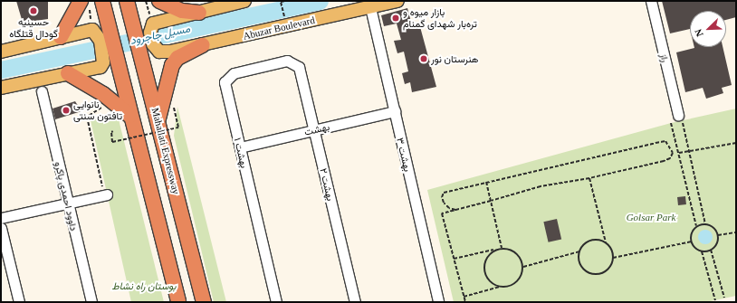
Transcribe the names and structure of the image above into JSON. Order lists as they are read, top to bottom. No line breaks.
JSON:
{"streets":{"highway":["Mahallati Expressway"],"main road":["Abuzar Boulevard"],"street":["راز","بهشت","بهشت ۱","بهشت ۳","بهشت ۲","داوود احمدی پاکرو"]},"crossings":[["Abuzar Boulevard","بهشت ۳"],["بهشت","بهشت ۱"],["بهشت","بهشت ۳"],["بهشت","بهشت ۲"],["بهشت ۱","بهشت ۲"]],"water":["مسیل جاجرود"],"parks":["Golsar Park","بوستان راه نشاط"],"places":["حسینیه گودال قتلگاه","بازار میوه و تره‌بار شهدای گمنام","هنرستان نور","نانوایی تافتون سنتی"],"north":"bottom left"}
